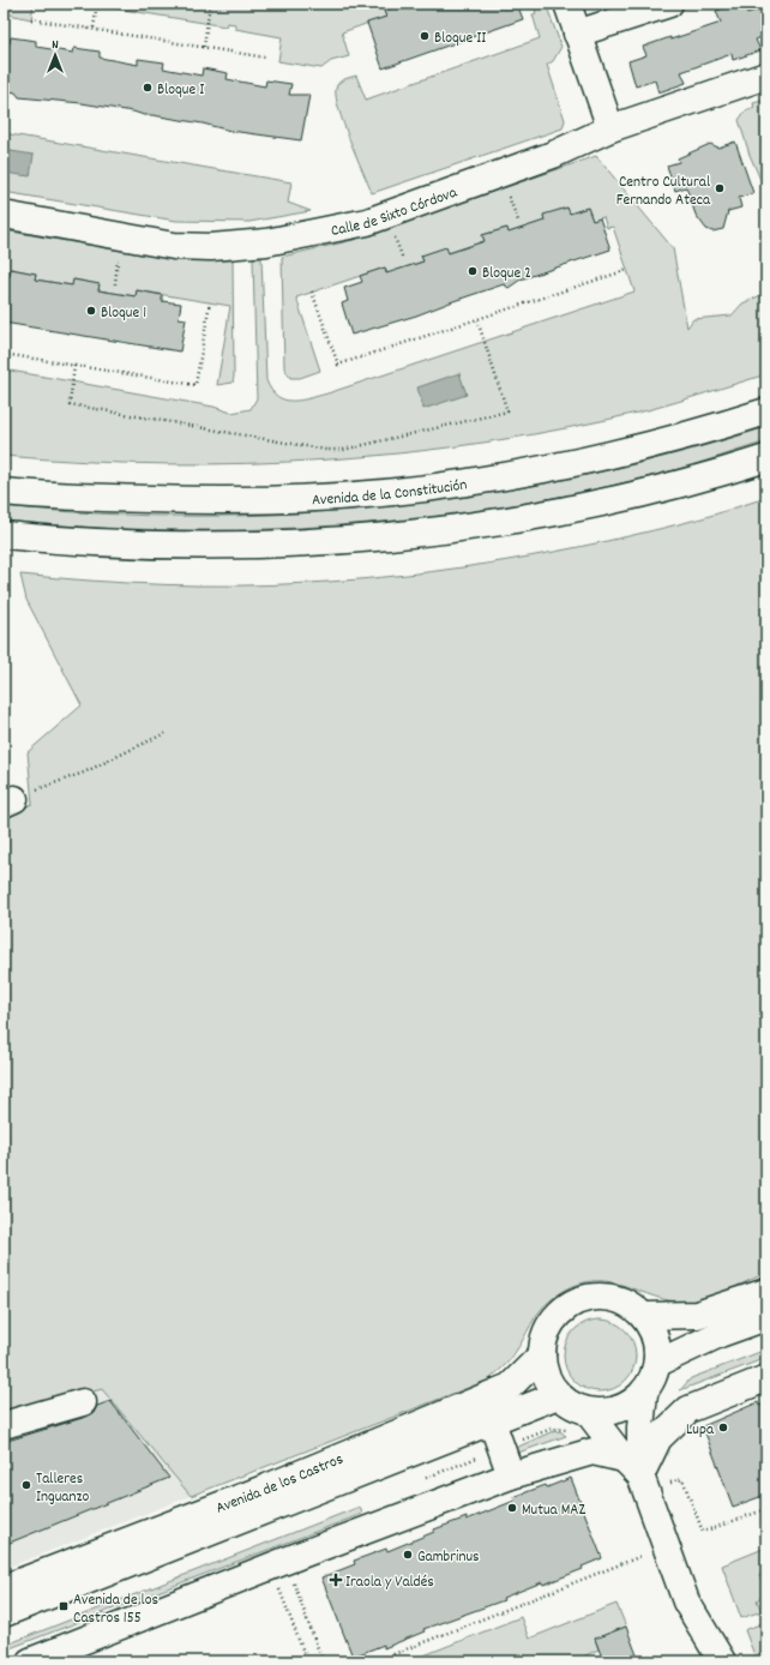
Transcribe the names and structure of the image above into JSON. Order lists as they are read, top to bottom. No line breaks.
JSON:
{"streets":{"main road":["Calle de Sixto Córdova","Avenida de la Constitución","Avenida de los Castros"]},"places":{"other":["Bloque II","Bloque I","Centro Cultural Fernando Ateca","Bloque 2","Bloque 1","Lupa","Talleres Inguanzo","Mutua MAZ","Gambrinus"],"health":["Iraola y Valdés"],"transit":["Avenida de los Castros 155"]},"north":"top"}
